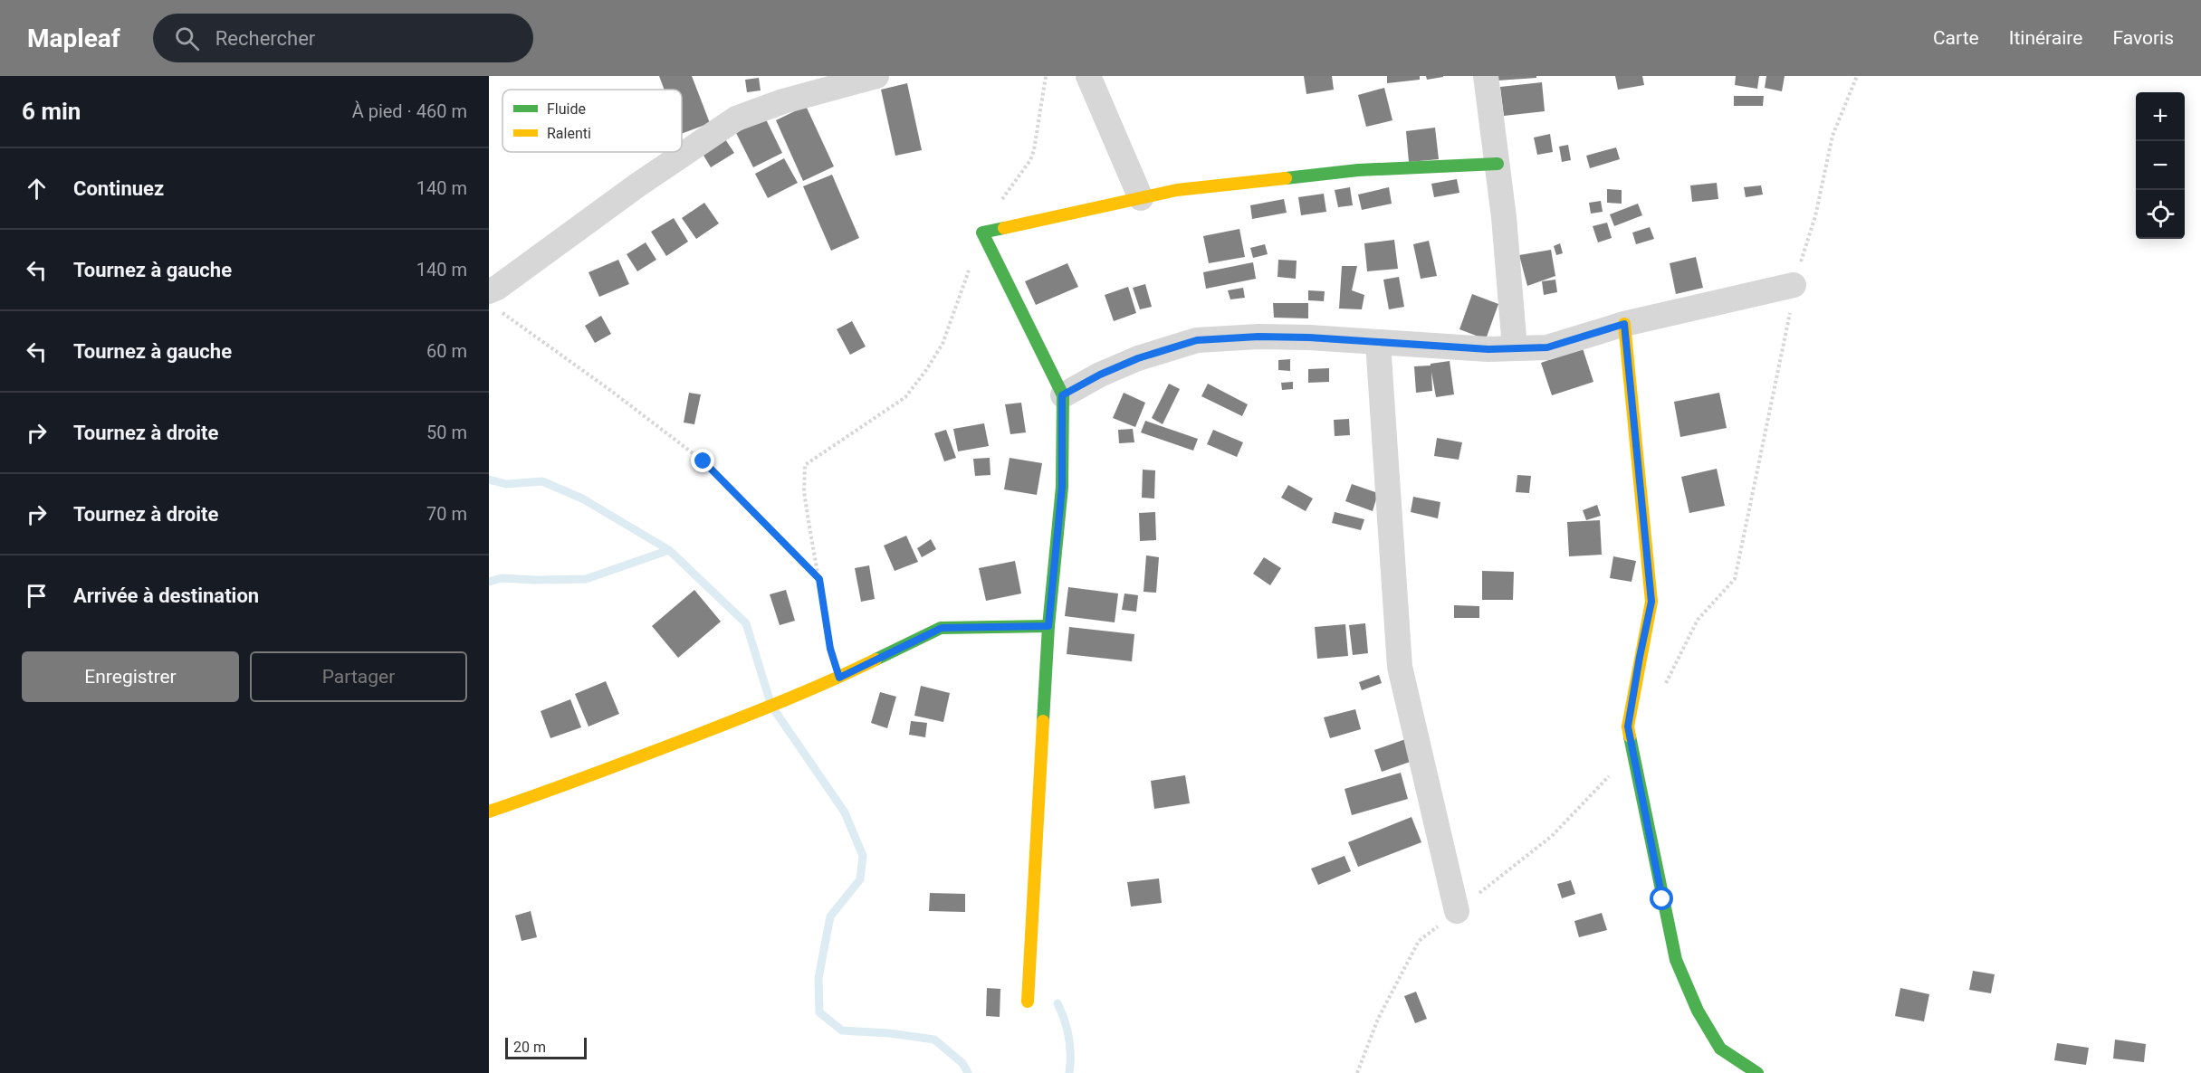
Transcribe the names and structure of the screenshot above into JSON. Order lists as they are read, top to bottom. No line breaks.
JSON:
{"legend":["Fluide","Ralenti"],"scale_bar":"20 m","page":{"header":"Mapleaf","search":"Rechercher","nav":["Carte","Itinéraire","Favoris"],"heading":["6 min","À pied · 460 m"],"map_buttons":["+","−"],"list":[["Continuez","140 m"],["Tournez à gauche","140 m"],["Tournez à gauche","60 m"],["Tournez à droite","50 m"],["Tournez à droite","70 m"],"Arrivée à destination"],"buttons":["Enregistrer","Partager"],"scale":"20 m"}}
